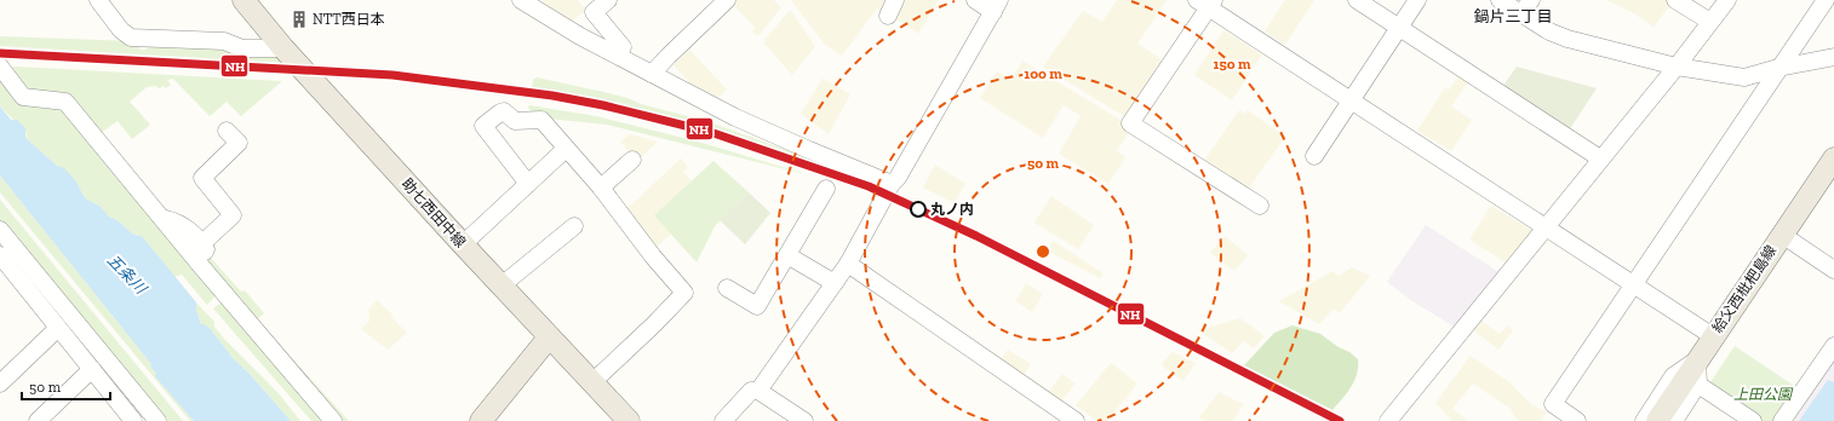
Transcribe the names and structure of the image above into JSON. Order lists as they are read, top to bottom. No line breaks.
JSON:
{"streets":{"main road":["助七西田中線","給父西枇杷島線"]},"districts":["鍋片三丁目"],"water":["五条川"],"parks":["上田公園"],"places":{"building":["NTT西日本"],"other":["丸ノ内"]},"lines":["transit line NH"],"scale_bar":"50 m","rings":["150 m","100 m","50 m"]}
